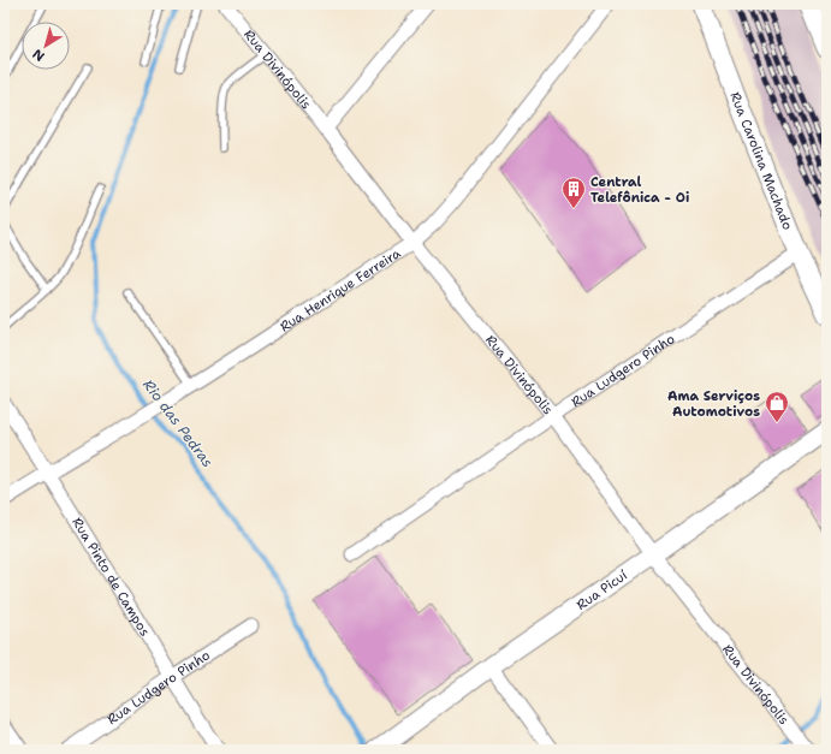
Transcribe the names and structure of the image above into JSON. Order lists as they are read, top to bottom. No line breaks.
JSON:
{"streets":{"street":["Rua Divinópolis","Rua Carolina Machado","Rua Henrique Ferreira","Rua Ludgero Pinho","Rua Pinto de Campos","Rua Picuí"]},"crossings":[["Rua Divinópolis","Rua Henrique Ferreira"],["Rua Divinópolis","Rua Ludgero Pinho"],["Rua Divinópolis","Rua Picuí"],["Rua Carolina Machado","Rua Ludgero Pinho"],["Rua Henrique Ferreira","Rua Pinto de Campos"],["Rua Ludgero Pinho","Rua Pinto de Campos"]],"water":["Rio das Pedras"],"places":{"building":["Central Telefônica - Oi"],"shop":["Ama Serviços Automotivos"]},"north":"bottom left"}
